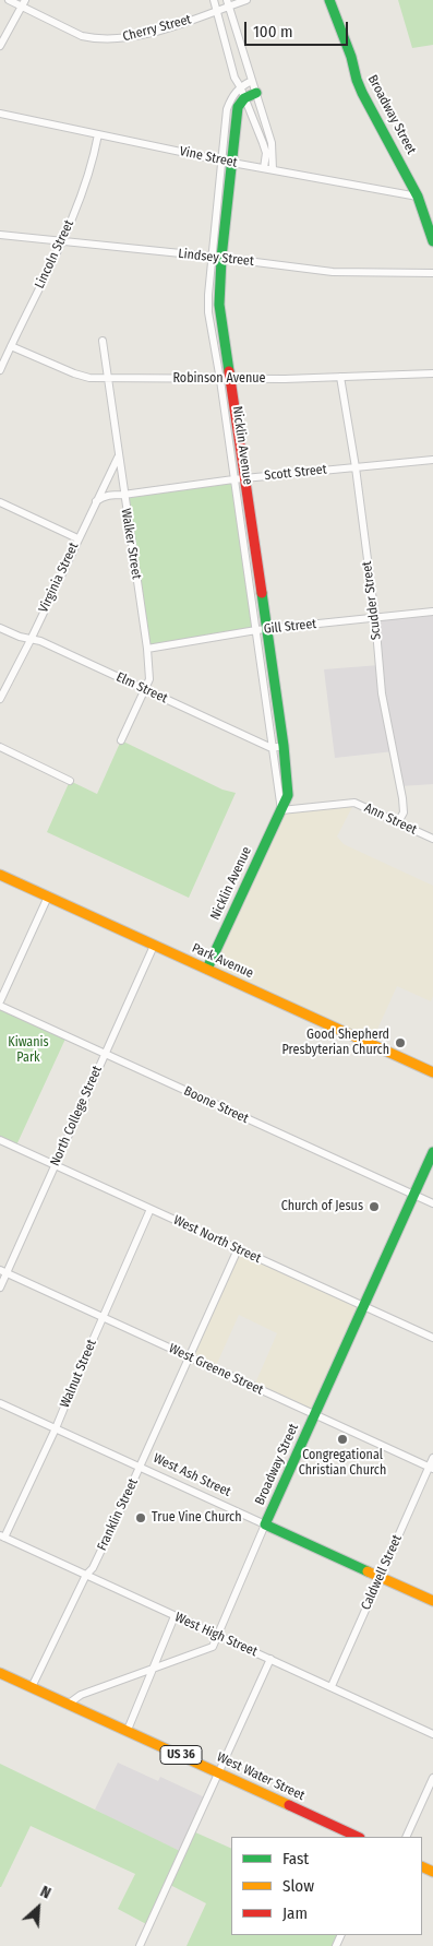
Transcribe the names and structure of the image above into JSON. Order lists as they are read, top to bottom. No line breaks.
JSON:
{"streets":{"street":["Cherry Street","Broadway Street","Vine Street","Lincoln Street","Lindsey Street","Robinson Avenue","Nicklin Avenue","Scott Street","Walker Street","Virginia Street","Scudder Street","Gill Street","Elm Street","Ann Street","Park Avenue","Boone Street","North College Street","West North Street","West Greene Street","Walnut Street","West Ash Street","Franklin Street","Caldwell Street","West High Street","US 36","West Water Street"]},"crossings":[["Broadway Street","Vine Street"],["Broadway Street","Boone Street"],["Broadway Street","West North Street"],["Broadway Street","West Greene Street"],["Broadway Street","West Ash Street"],["Broadway Street","West High Street"],["Broadway Street","West Water Street"],["Vine Street","Lincoln Street"],["Vine Street","Nicklin Avenue"],["Lincoln Street","Lindsey Street"],["Lincoln Street","Robinson Avenue"],["Lindsey Street","Nicklin Avenue"],["Robinson Avenue","Nicklin Avenue"],["Robinson Avenue","Walker Street"],["Robinson Avenue","Scudder Street"],["Nicklin Avenue","Scott Street"],["Nicklin Avenue","Gill Street"],["Nicklin Avenue","Elm Street"],["Nicklin Avenue","Ann Street"],["Nicklin Avenue","Park Avenue"],["Scott Street","Walker Street"],["Scott Street","Virginia Street"],["Scott Street","Scudder Street"],["Walker Street","Virginia Street"],["Walker Street","Gill Street"],["Walker Street","Elm Street"],["Virginia Street","Elm Street"],["Scudder Street","Gill Street"],["Scudder Street","Ann Street"],["Park Avenue","North College Street"],["Boone Street","North College Street"],["North College Street","West North Street"],["North College Street","West Greene Street"],["West North Street","Walnut Street"],["West North Street","Franklin Street"],["West Greene Street","Walnut Street"],["West Greene Street","Franklin Street"],["West Greene Street","Caldwell Street"],["Walnut Street","West Ash Street"],["Walnut Street","West High Street"],["West Ash Street","Franklin Street"],["West Ash Street","Caldwell Street"],["Franklin Street","West High Street"],["Franklin Street","West Water Street"],["Caldwell Street","West High Street"]],"parks":["Kiwanis Park"],"places":["Good Shepherd Presbyterian Church","Church of Jesus","Congregational Christian Church","True Vine Church"],"legend":["Fast","Slow","Jam"],"scale_bar":"100 m","north":"top right"}
